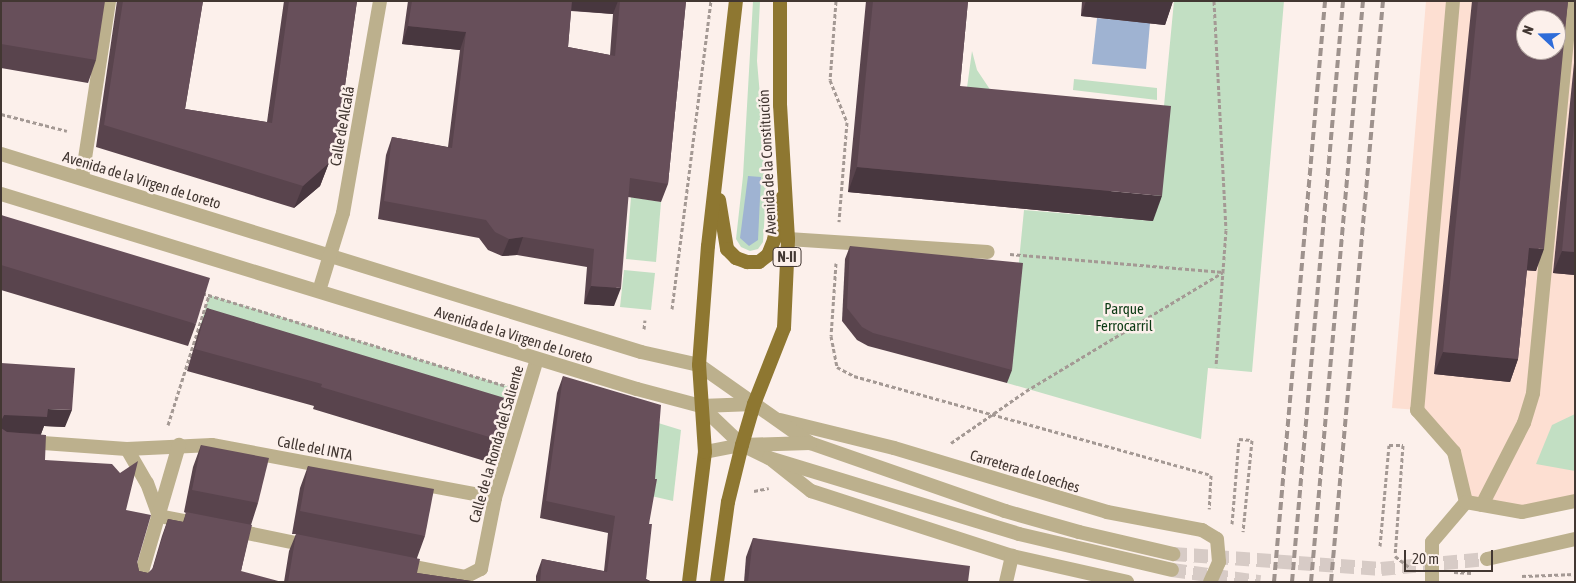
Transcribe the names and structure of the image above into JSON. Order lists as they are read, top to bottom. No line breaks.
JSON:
{"streets":{"main road":["Avenida de la Constitución","N-II"],"street":["Calle de Alcalá","Avenida de la Virgen de Loreto","Calle de la Ronda del Saliente","Calle del INTA","Carretera de Loeches"]},"crossings":[["Calle de Alcalá","Avenida de la Virgen de Loreto"],["Avenida de la Constitución","N-II"],["Avenida de la Constitución","Carretera de Loeches"],["Avenida de la Virgen de Loreto","N-II"],["Avenida de la Virgen de Loreto","Calle de la Ronda del Saliente"],["Avenida de la Virgen de Loreto","Carretera de Loeches"],["N-II","Carretera de Loeches"],["Calle de la Ronda del Saliente","Calle del INTA"]],"parks":["Parque Ferrocarril"],"scale_bar":"20 m","north":"left"}
